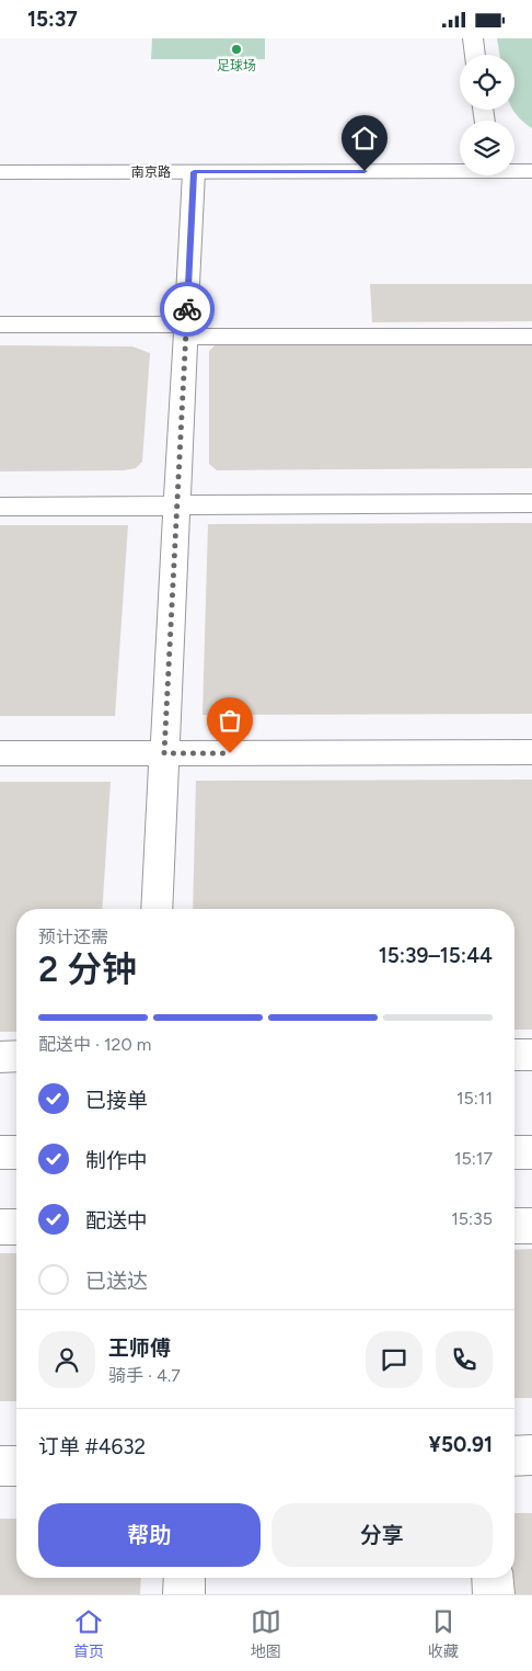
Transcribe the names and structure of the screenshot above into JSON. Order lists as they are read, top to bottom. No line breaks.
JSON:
{"streets":{"main road":["南京路"]},"places":["足球场"],"page":{"status":"15:37","heading":["2 分钟","预计还需","15:39–15:44"],"panel":["王师傅","骑手 · 4.7","订单 #4632","¥50.91"],"bar":"配送中 · 120 m","list":[["已接单","15:11"],["制作中","15:17"],["配送中","15:35"],"已送达"],"buttons":["帮助","分享"],"tabs":["首页","地图","收藏"]}}
